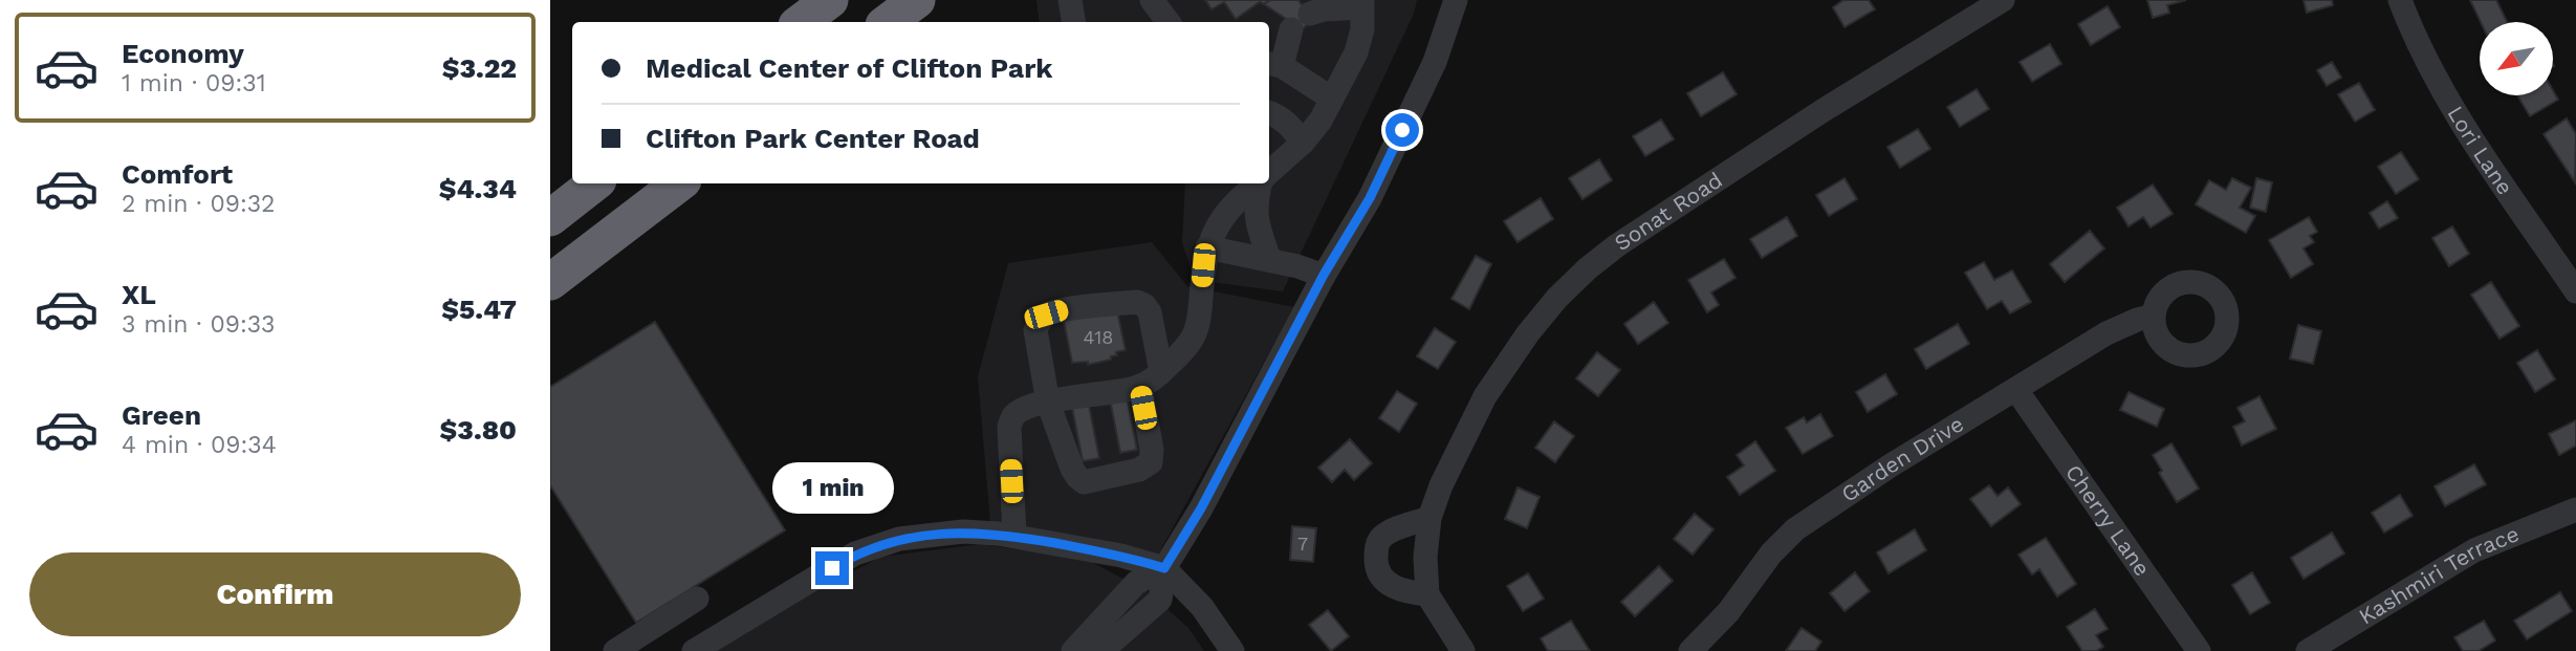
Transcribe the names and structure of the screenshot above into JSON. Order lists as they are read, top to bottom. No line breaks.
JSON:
{"streets":{"street":["Lori Lane","Sonat Road","Garden Drive","Cherry Lane","Kashmiri Terrace"]},"crossings":[["Garden Drive","Cherry Lane"]],"house_numbers":["418","7"],"north":"bottom left","page":{"list":[{"name":"Economy","note":"1 min · 09:31","value":"$3.22"},{"name":"Comfort","note":"2 min · 09:32","value":"$4.34"},{"name":"XL","note":"3 min · 09:33","value":"$5.47"},{"name":"Green","note":"4 min · 09:34","value":"$3.80"}],"banner":["Medical Center of Clifton Park","Clifton Park Center Road"],"bubble":"1 min","buttons":"Confirm"}}
